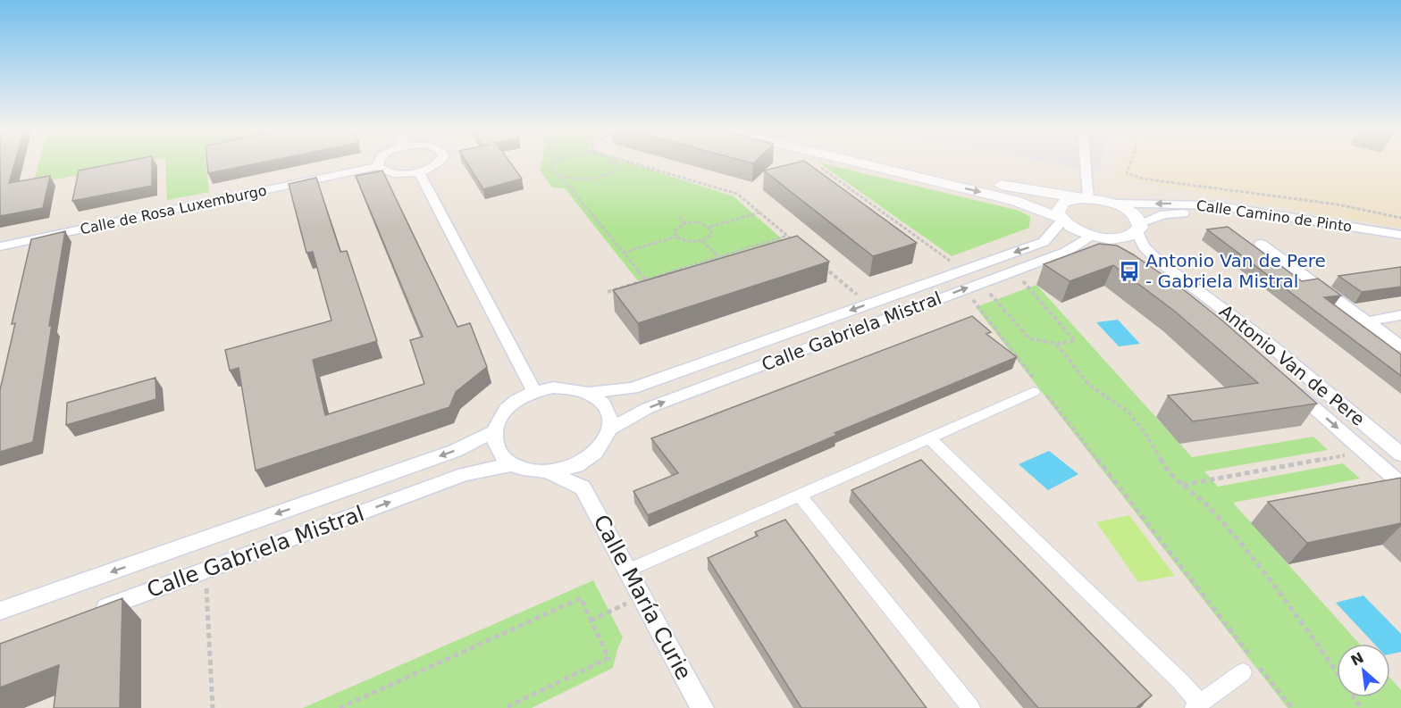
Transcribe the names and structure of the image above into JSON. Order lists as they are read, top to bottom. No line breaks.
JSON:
{"streets":{"street":["Calle de Rosa Luxemburgo","Calle Camino de Pinto","Calle Gabriela Mistral","Antonio Van de Pere","Calle María Curie"]},"crossings":[["Calle Camino de Pinto","Antonio Van de Pere"]],"places":{"bus stop":["Antonio Van de Pere - Gabriela Mistral"]},"north":"top left"}
